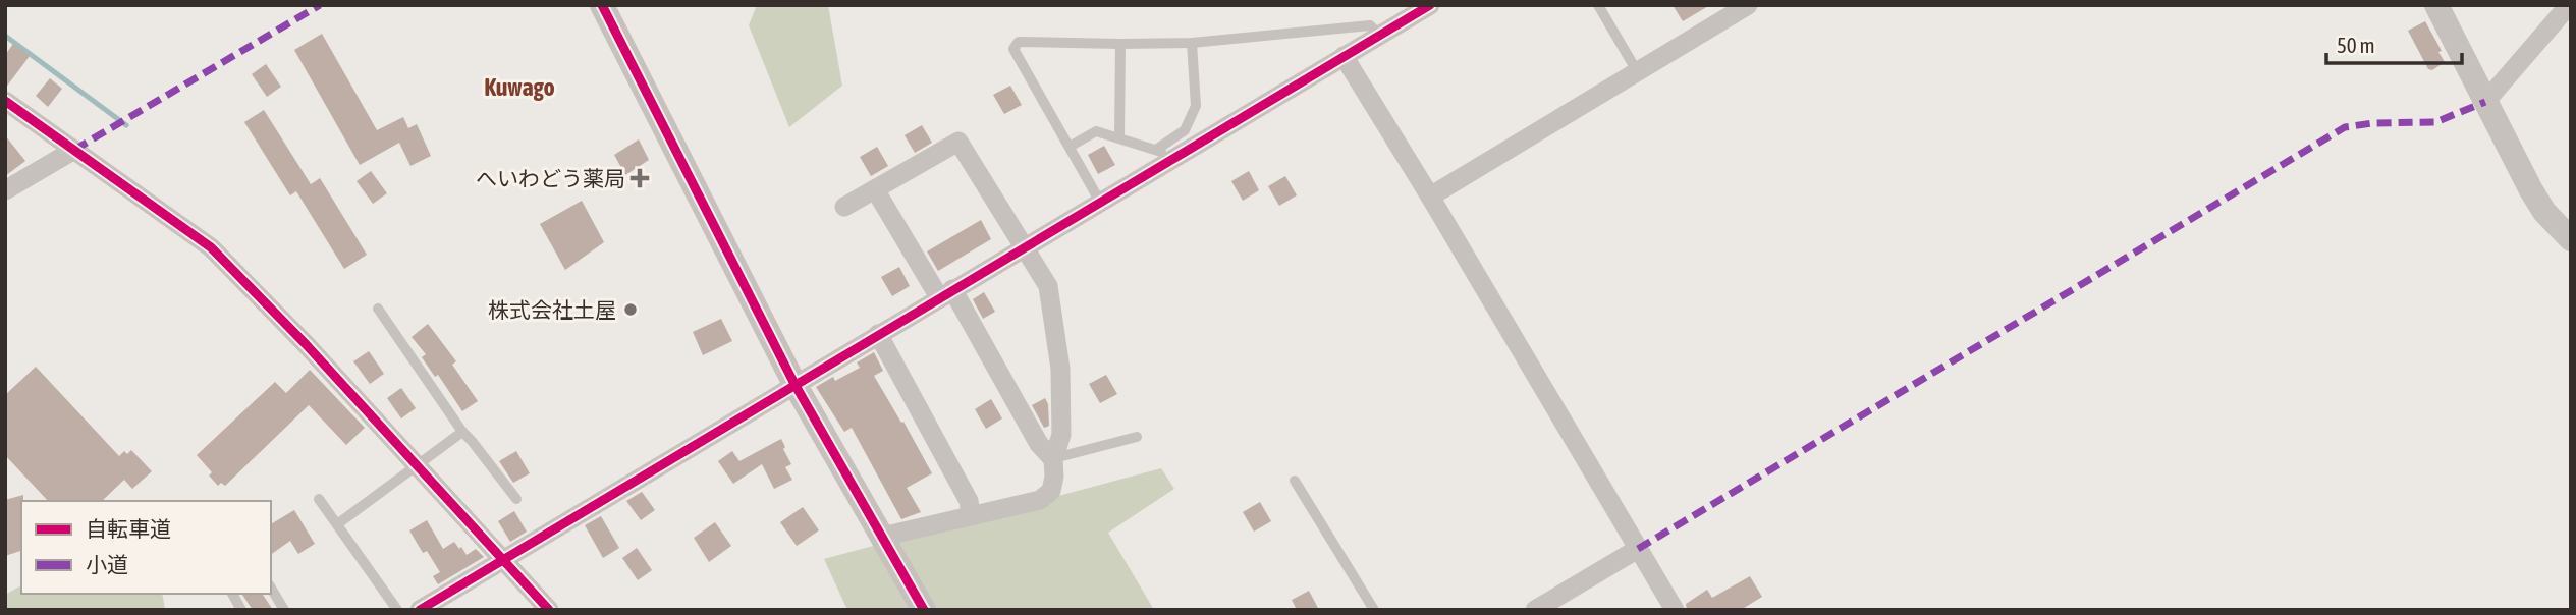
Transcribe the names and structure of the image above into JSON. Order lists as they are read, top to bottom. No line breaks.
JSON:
{"districts":["Kuwago"],"places":{"health":["へいわどう薬局"],"other":["株式会社土屋"]},"legend":["自転車道","小道"],"scale_bar":"50 m"}
